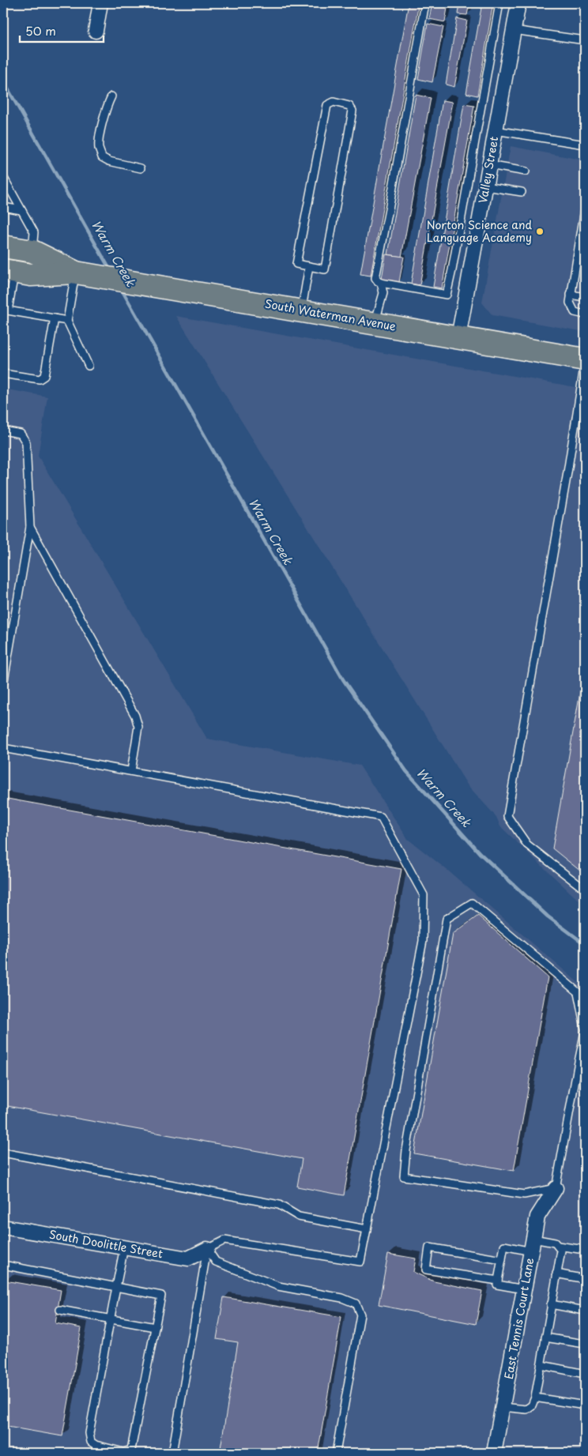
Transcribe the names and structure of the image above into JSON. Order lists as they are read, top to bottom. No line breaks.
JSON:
{"streets":{"main road":["South Waterman Avenue"],"street":["Valley Street","South Doolittle Street","East Tennis Court Lane"]},"crossings":[["Valley Street","South Waterman Avenue"]],"water":["Warm Creek"],"places":["Norton Science and Language Academy"],"scale_bar":"50 m"}
